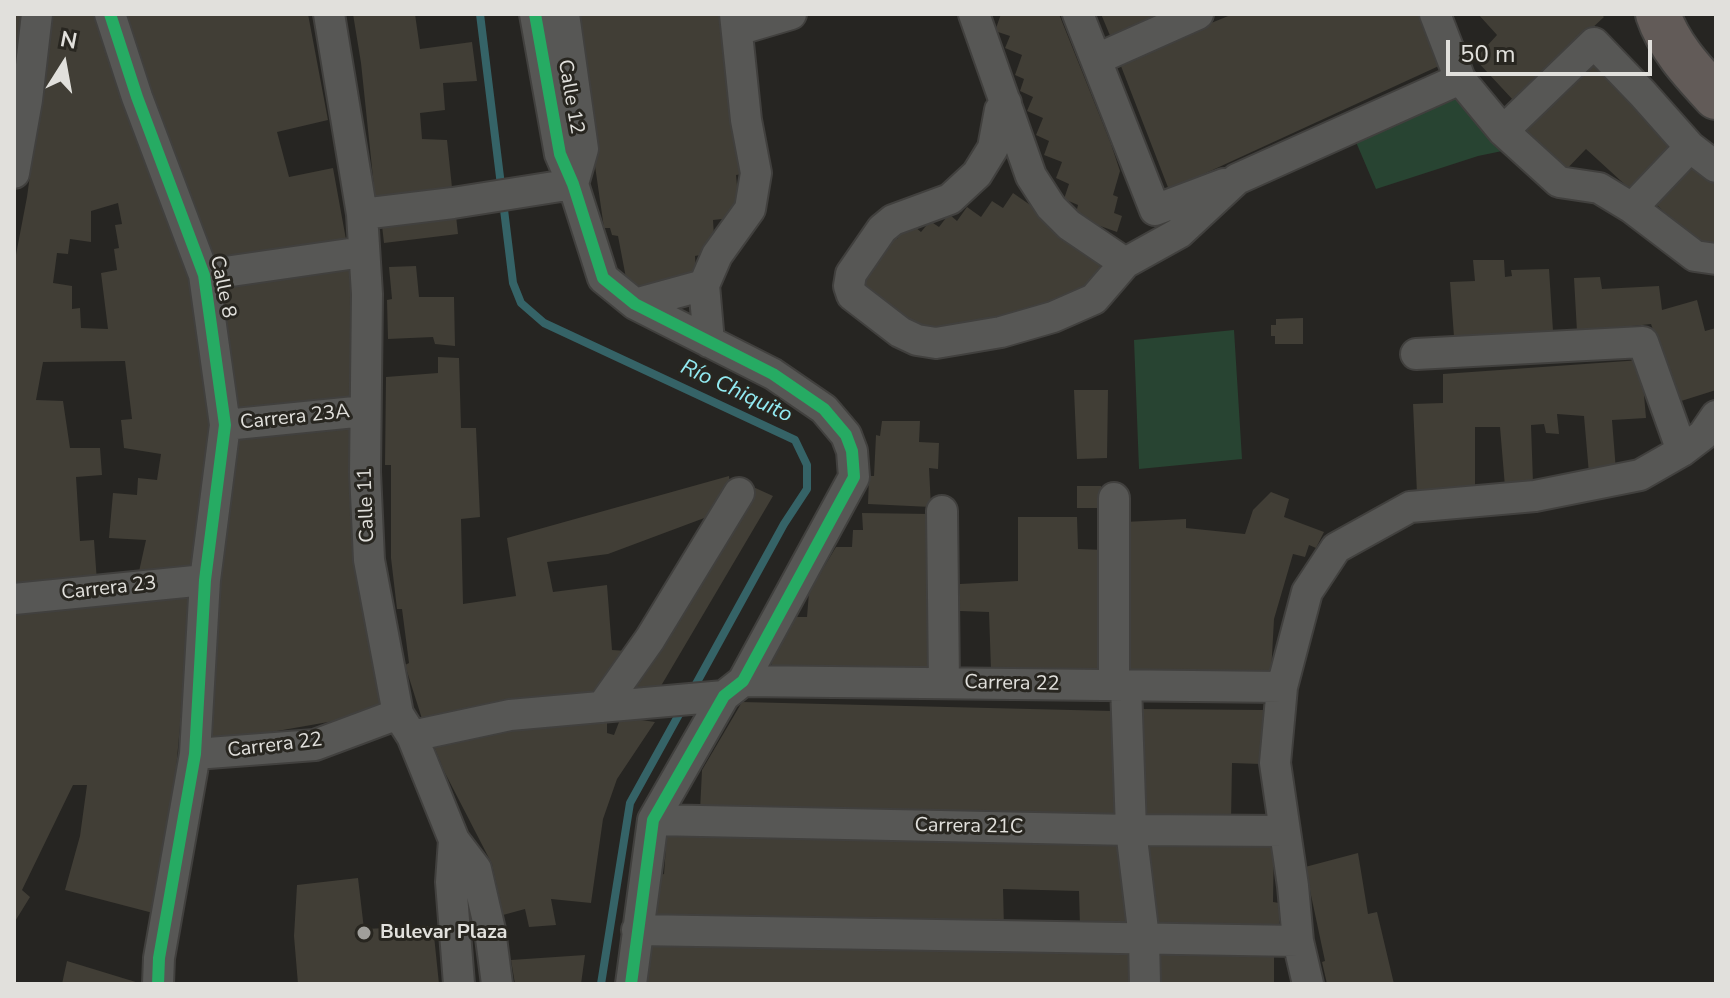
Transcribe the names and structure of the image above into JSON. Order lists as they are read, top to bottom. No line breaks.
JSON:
{"streets":{"street":["Calle 12","Calle 8","Carrera 23A","Calle 11","Carrera 23","Carrera 22","Carrera 21C"]},"crossings":[["Calle 12","Carrera 22"],["Calle 12","Carrera 21C"],["Calle 8","Carrera 23A"],["Calle 8","Carrera 23"],["Calle 8","Carrera 22"],["Carrera 23A","Calle 11"],["Calle 11","Carrera 22"]],"water":["Río Chiquito"],"places":["Bulevar Plaza"],"scale_bar":"50 m","north":"top"}
